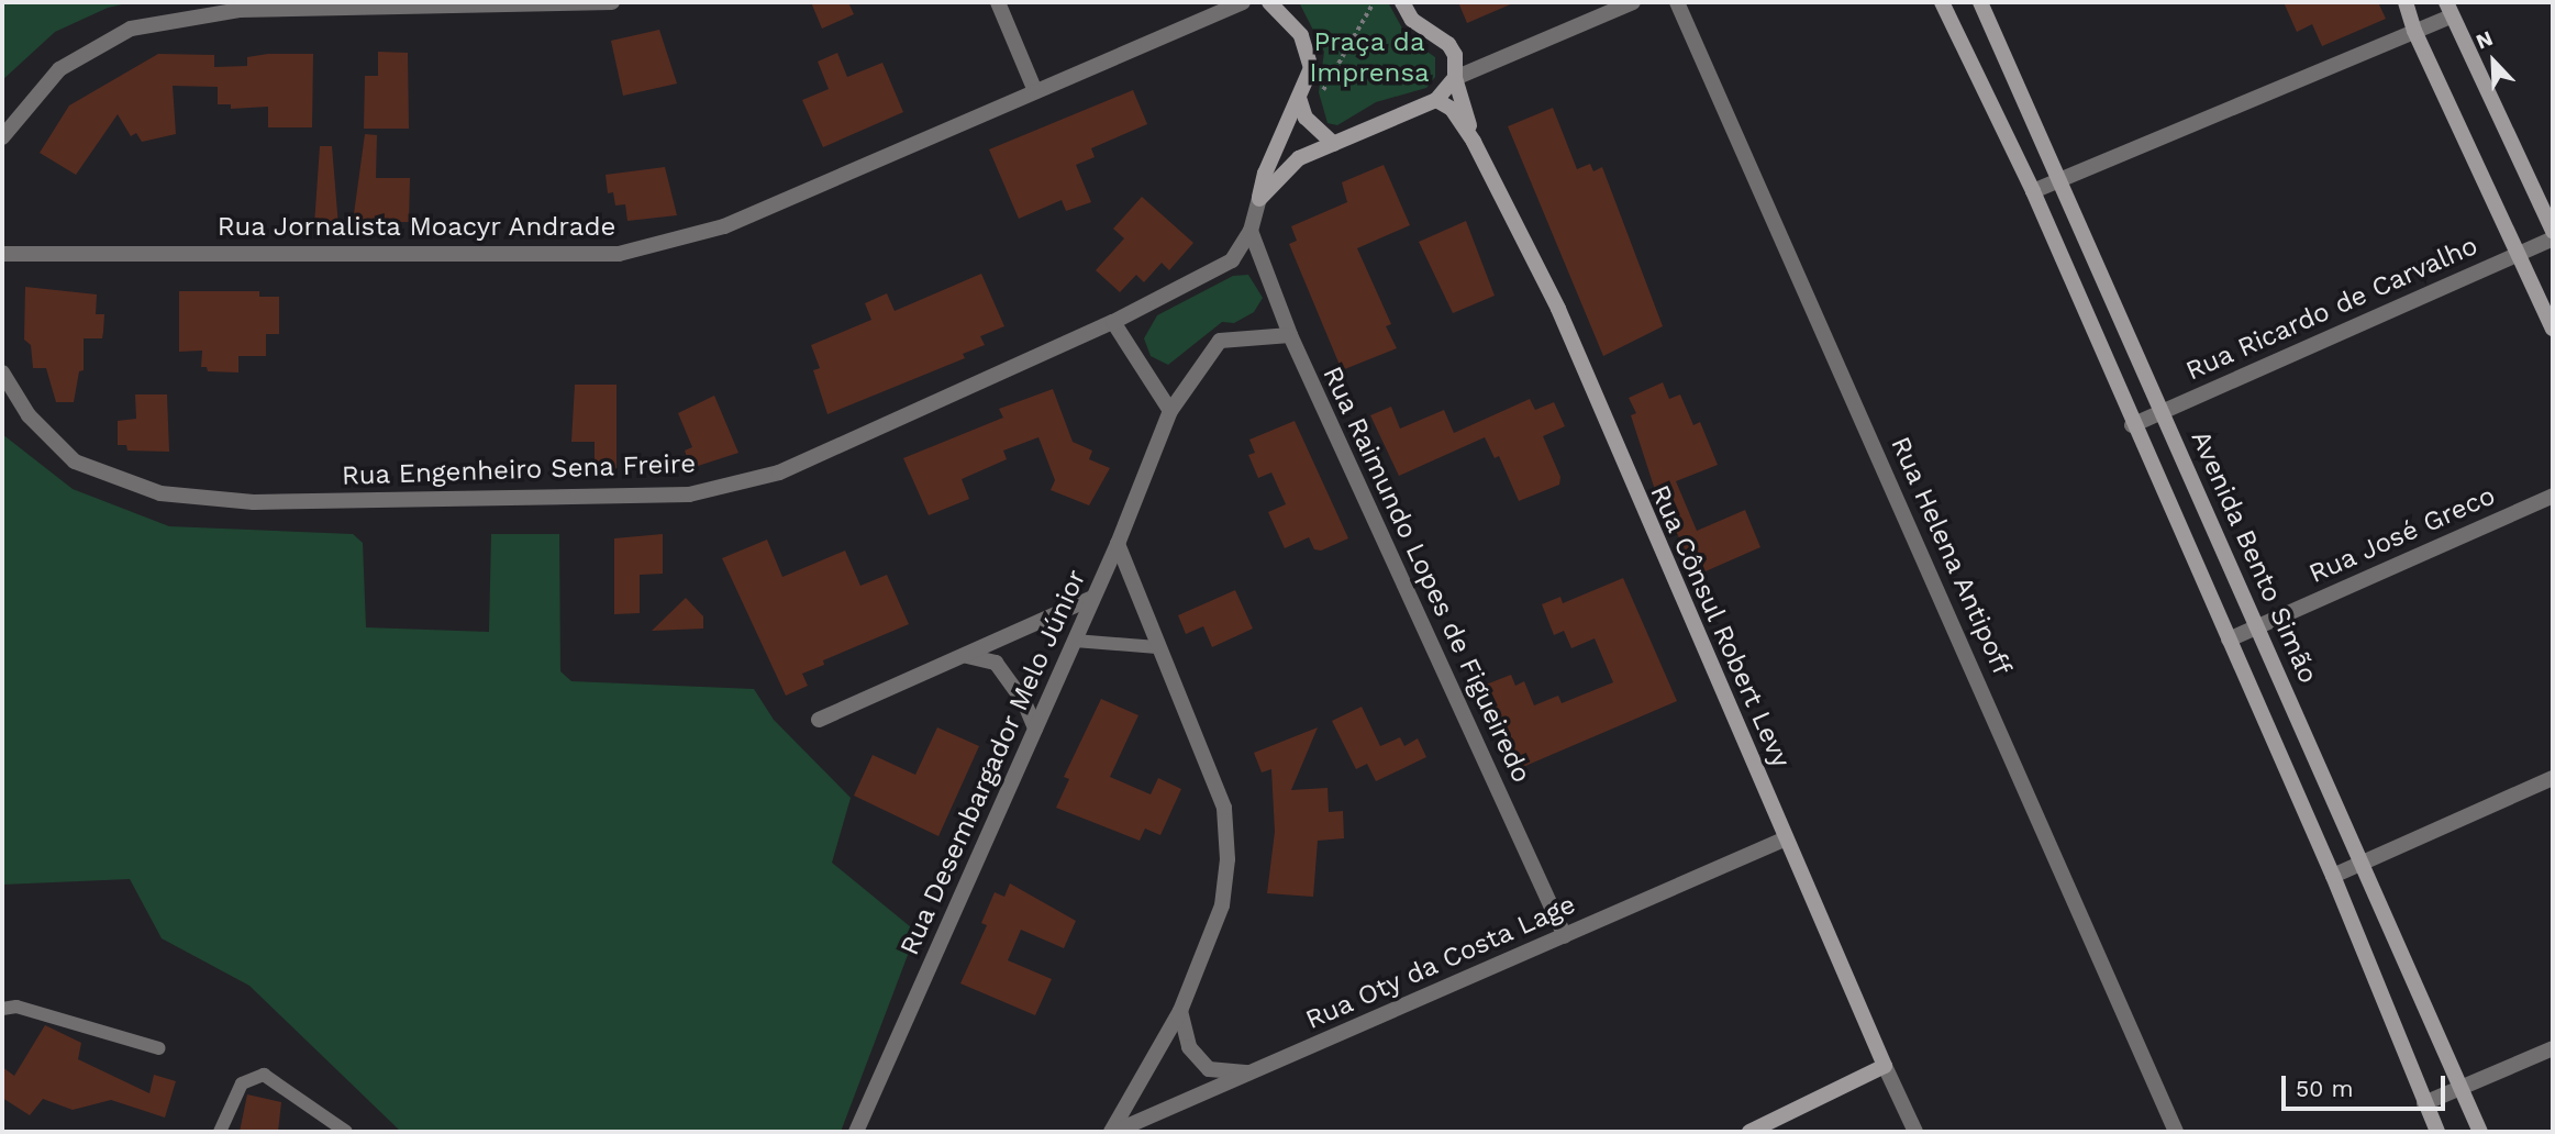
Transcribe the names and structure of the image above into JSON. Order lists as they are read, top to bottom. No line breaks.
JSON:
{"streets":{"street":["Rua Jornalista Moacyr Andrade","Rua Ricardo de Carvalho","Rua Engenheiro Sena Freire","Rua José Greco","Rua Helena Antipoff","Avenida Bento Simão","Rua Raimundo Lopes de Figueiredo","Rua Cônsul Robert Levy","Rua Desembargador Melo Júnior","Rua Oty da Costa Lage"]},"crossings":[["Rua Ricardo de Carvalho","Avenida Bento Simão"],["Rua Engenheiro Sena Freire","Rua Raimundo Lopes de Figueiredo"],["Rua José Greco","Avenida Bento Simão"],["Rua Raimundo Lopes de Figueiredo","Rua Desembargador Melo Júnior"],["Rua Raimundo Lopes de Figueiredo","Rua Oty da Costa Lage"],["Rua Cônsul Robert Levy","Rua Oty da Costa Lage"]],"parks":["Praça da Imprensa"],"scale_bar":"50 m","north":"top left"}
